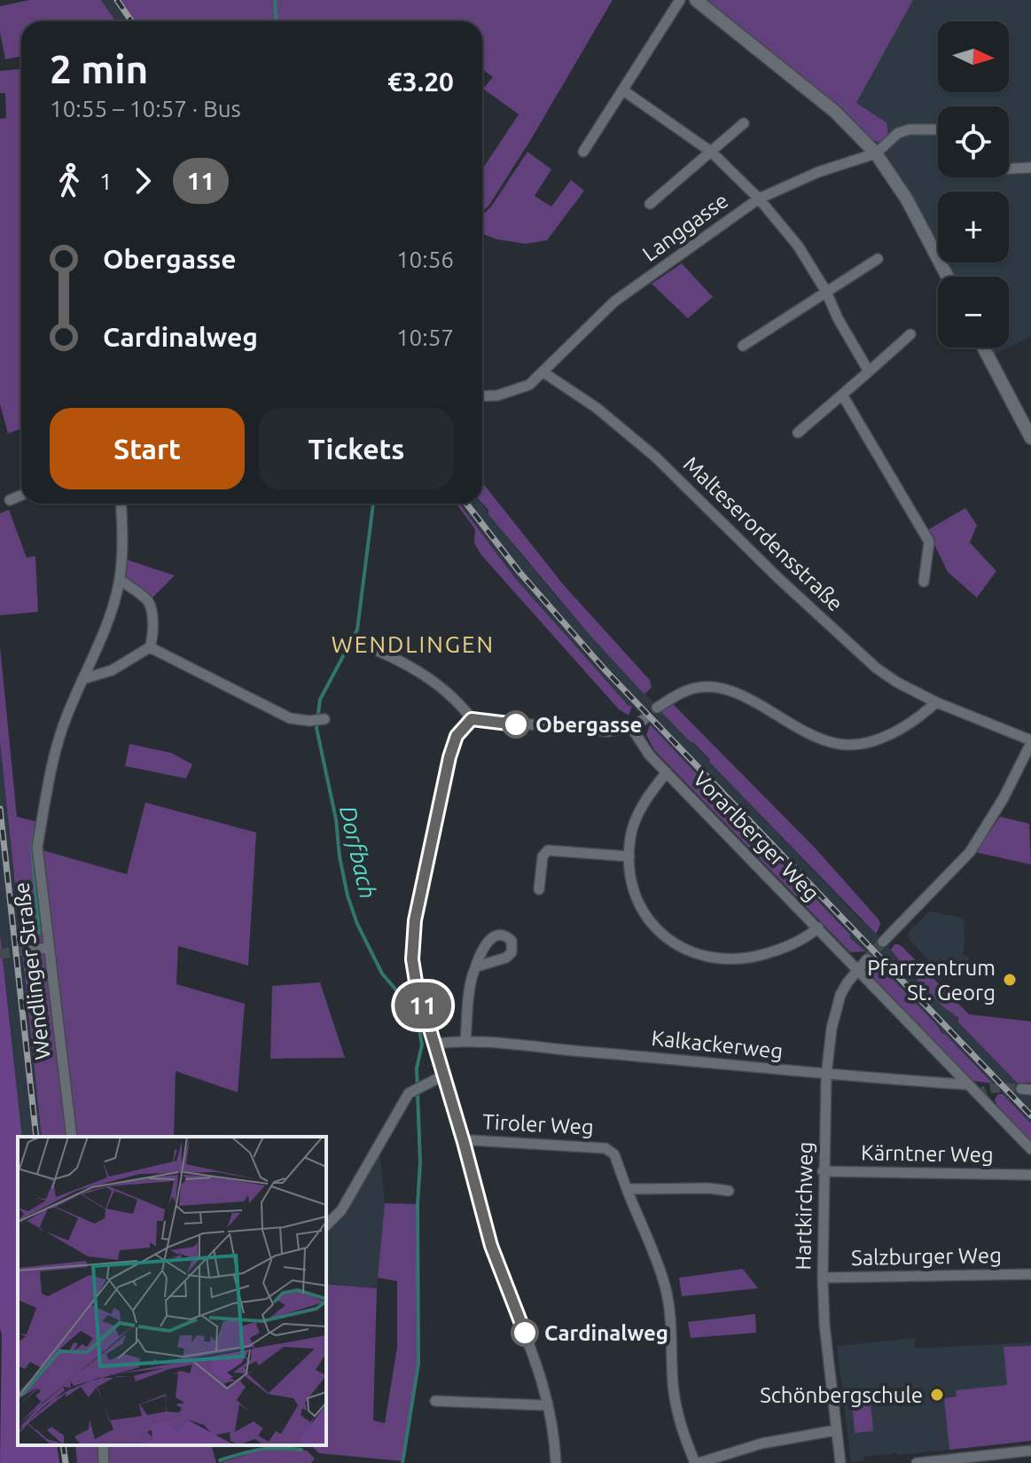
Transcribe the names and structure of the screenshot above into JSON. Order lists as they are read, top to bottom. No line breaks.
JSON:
{"streets":{"street":["Langgasse","Malteserordensstraße","Vorarlberger Weg","Wendlinger Straße","Kalkackerweg","Tiroler Weg","Kärntner Weg","Hartkirchweg","Salzburger Weg"]},"crossings":[["Langgasse","Malteserordensstraße"],["Vorarlberger Weg","Kalkackerweg"],["Vorarlberger Weg","Hartkirchweg"],["Kalkackerweg","Hartkirchweg"],["Kärntner Weg","Hartkirchweg"],["Hartkirchweg","Salzburger Weg"]],"districts":["WENDLINGEN"],"water":["Dorfbach"],"places":["Obergasse","Pfarrzentrum St. Georg","Cardinalweg","Schönbergschule"],"lines":["bus line 11"],"north":"right","page":{"on_map":"11","map_buttons":["+","−"],"heading":["2 min","10:55 – 10:57 · Bus","€3.20"],"legs":["1","11"],"list":[{"name":"Obergasse","value":"10:56"},{"name":"Cardinalweg","value":"10:57"}],"buttons":["Start","Tickets"]}}
